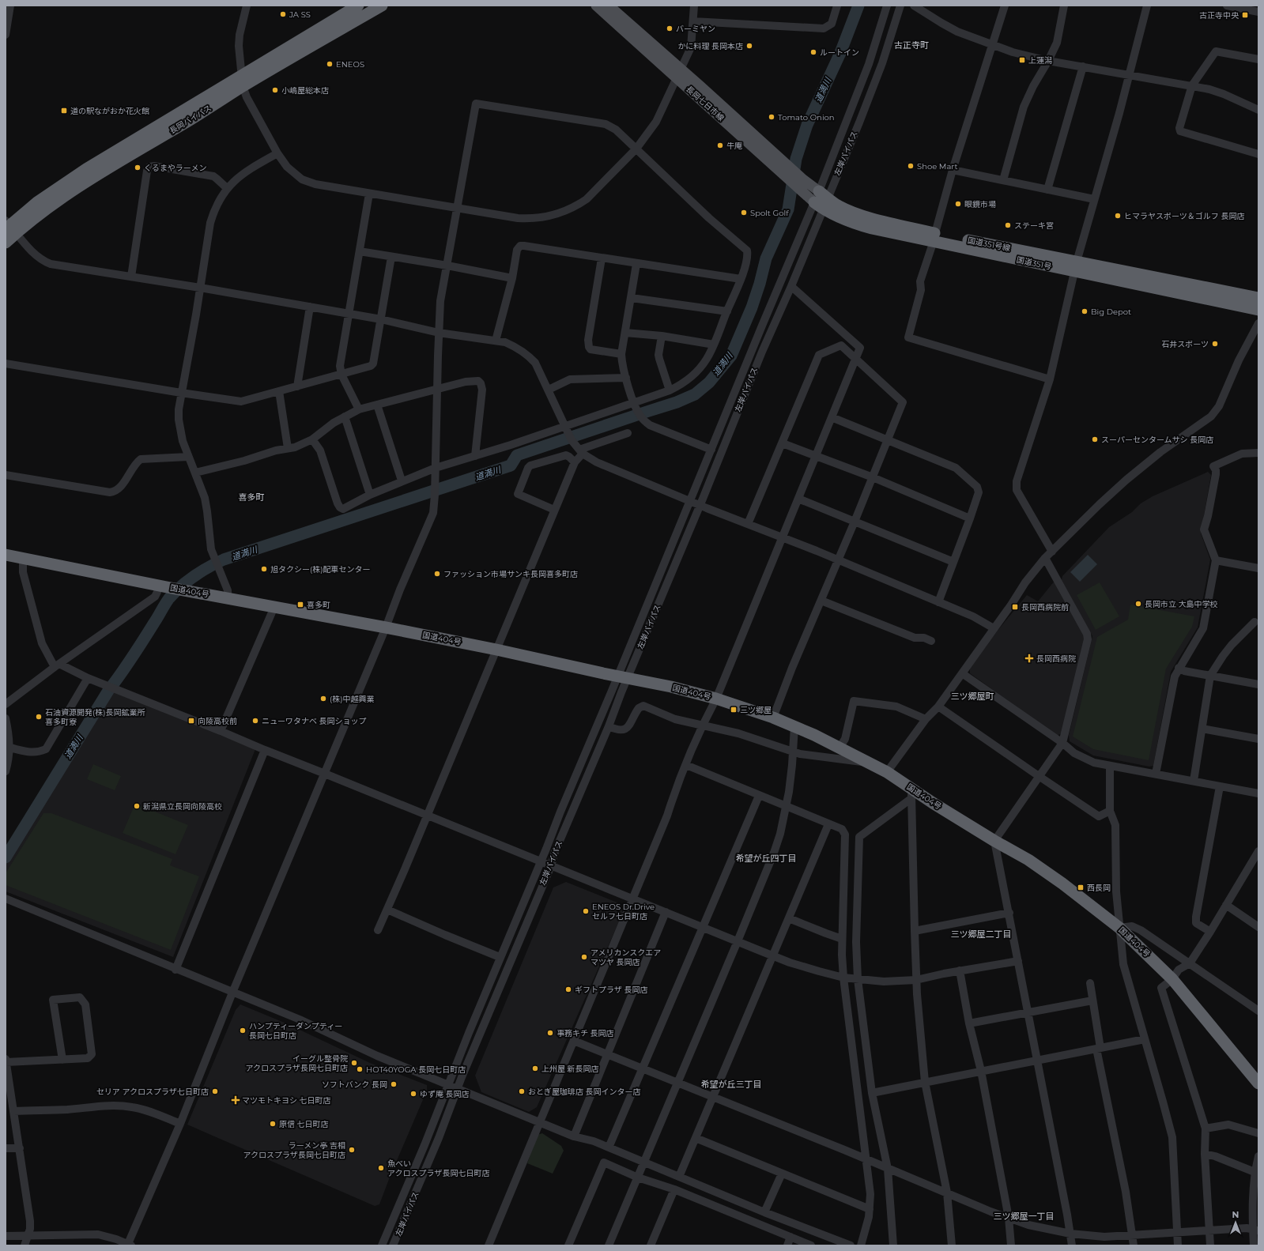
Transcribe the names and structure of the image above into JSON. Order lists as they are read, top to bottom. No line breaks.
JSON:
{"streets":{"highway":["長岡バイパス","国道351号","国道404号"],"main road":["長岡七日市線"],"street":["左岸バイパス"]},"crossings":[["長岡七日市線","左岸バイパス"],["長岡七日市線","国道351号"],["左岸バイパス","国道351号"],["左岸バイパス","国道404号"]],"districts":["古正寺町","喜多町","三ツ郷屋町","希望が丘四丁目","三ツ郷屋二丁目","希望が丘三丁目","三ツ郷屋一丁目"],"water":["道満川"],"places":{"other":["JA SS","バーミヤン","かに料理 長岡本店","ルートイン","ENEOS","小嶋屋総本店","Tomato Onion","牛庵","Shoe Mart","くるまやラーメン","眼鏡市場","Spolt Golf","ヒマラヤスポーツ＆ゴルフ 長岡店","ステーキ宮","Big Depot","石井スポーツ","スーパーセンタームサシ 長岡店","旭タクシー(株)配車センター","ファッション市場サンキ長岡喜多町店","長岡市立 大島中学校","(株)中越興業","石油資源開発(株)長岡鉱業所 喜多町寮","ニューワタナベ 長岡ショップ","新潟県立長岡向陵高校","ENEOS Dr.Drive セルフ七日町店","アメリカンスクエア マツヤ 長岡店","ギフトプラザ 長岡店","ハンプティーダンプティー 長岡七日町店","事務キチ 長岡店","イーグル整骨院 アクロスプラザ長岡七日町店","上州屋 新長岡店","HOT40YOGA 長岡七日町店","ソフトバンク 長岡","セリア アクロスプラザ七日町店","おとぎ屋珈琲店 長岡インター店","ゆず庵 長岡店","原信 七日町店","ラーメン亭 吉相 アクロスプラザ長岡七日町店","魚べい アクロスプラザ長岡七日町店"],"transit":["古正寺中央","上蓮潟","道の駅ながおか花火館","喜多町","長岡西病院前","三ツ郷屋","向陵高校前","西長岡"],"health":["長岡西病院","マツモトキヨシ 七日町店"]},"north":"top"}
